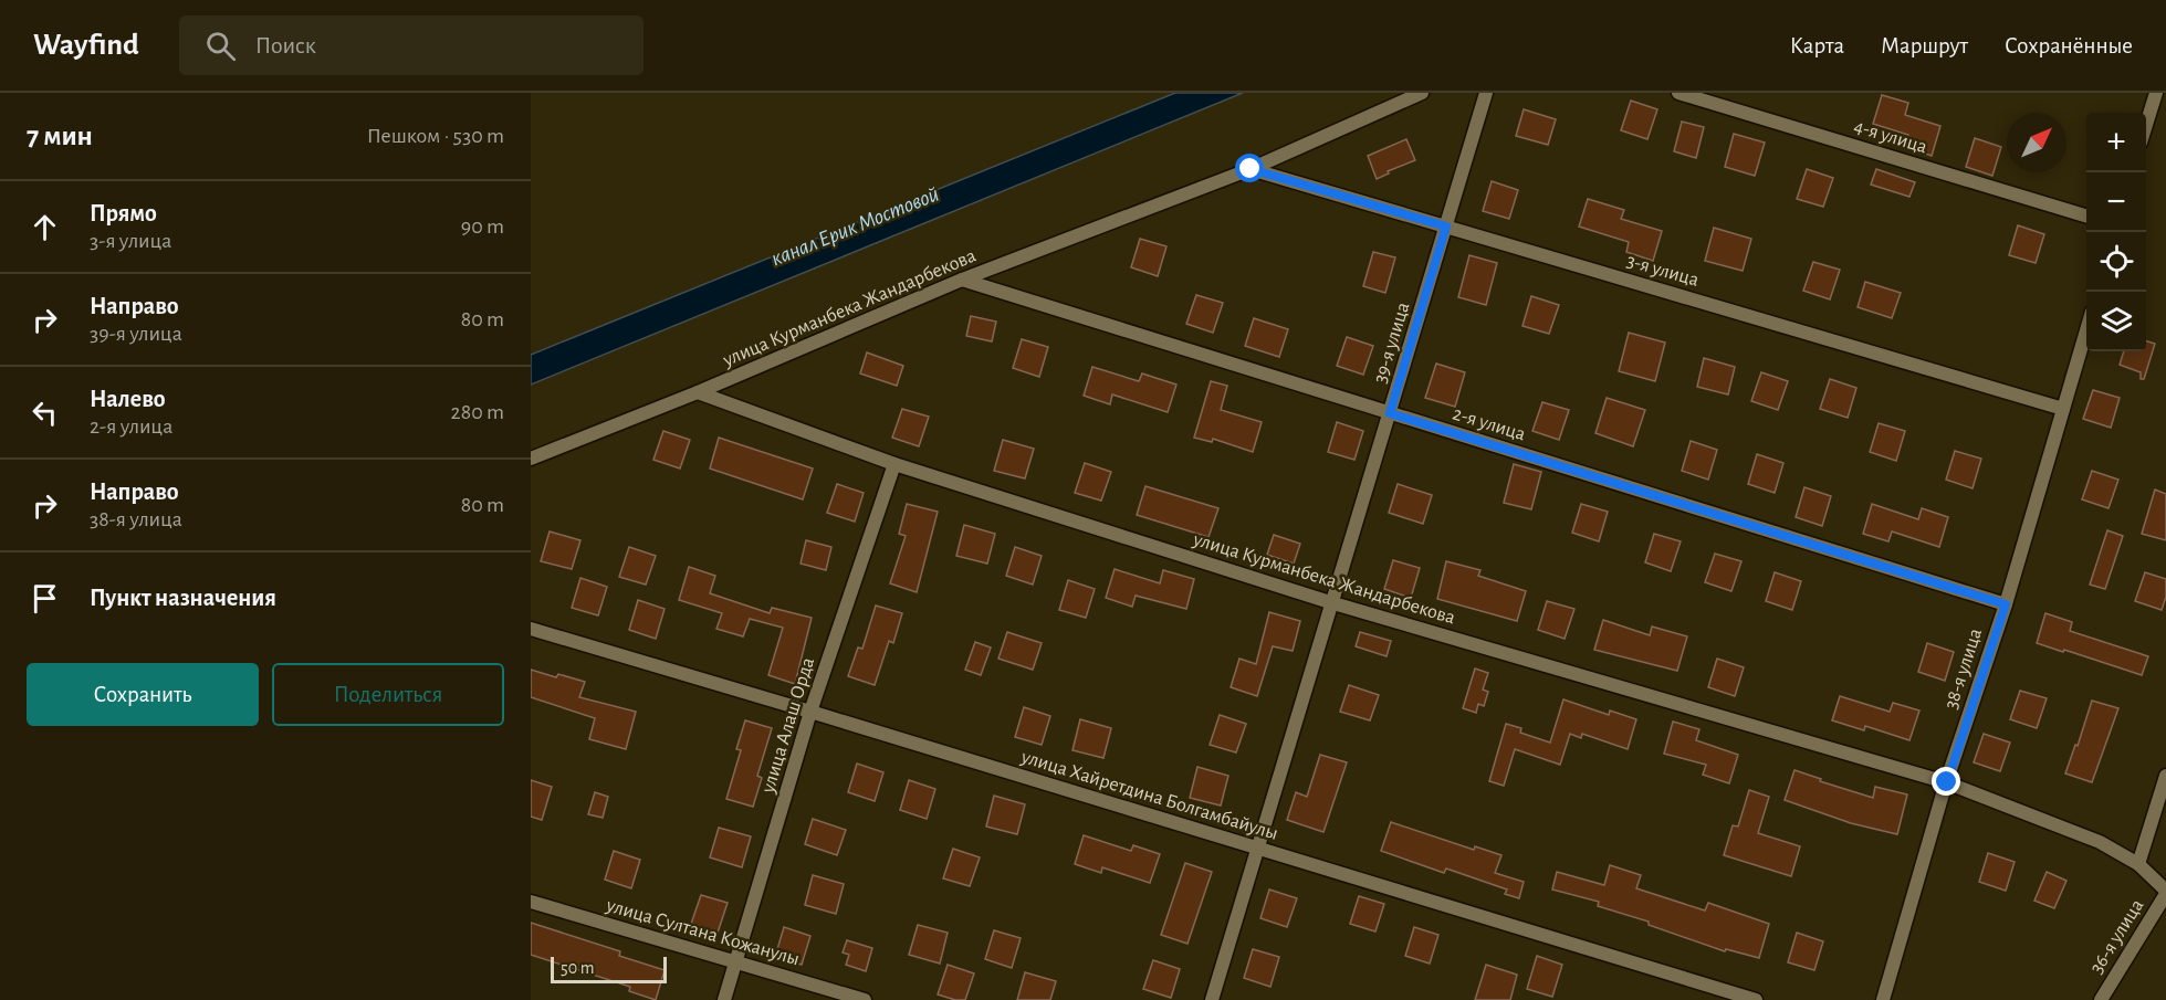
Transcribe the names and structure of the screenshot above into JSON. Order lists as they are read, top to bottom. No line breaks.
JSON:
{"streets":{"street":["4-я улица","3-я улица","улица Курманбека Жандарбекова","39-я улица","2-я улица","38-я улица","улица Алаш Орда","улица Хайретдина Болгамбайулы","улица Султана Кожанулы","36-я улица"]},"crossings":[["3-я улица","улица Курманбека Жандарбекова"],["3-я улица","39-я улица"],["3-я улица","38-я улица"],["улица Курманбека Жандарбекова","39-я улица"],["улица Курманбека Жандарбекова","2-я улица"],["улица Курманбека Жандарбекова","38-я улица"],["улица Курманбека Жандарбекова","улица Алаш Орда"],["улица Курманбека Жандарбекова","36-я улица"],["39-я улица","2-я улица"],["39-я улица","улица Хайретдина Болгамбайулы"],["2-я улица","38-я улица"],["улица Алаш Орда","улица Хайретдина Болгамбайулы"],["улица Алаш Орда","улица Султана Кожанулы"]],"water":["канал Ерик Мостовой"],"scale_bar":"50 m","north":"top right","page":{"header":"Wayfind","search":"Поиск","nav":["Карта","Маршрут","Сохранённые"],"heading":["7 мин","Пешком · 530 m"],"map_buttons":["+","−"],"list":[["Прямо","3-я улица","90 m"],["Направо","39-я улица","80 m"],["Налево","2-я улица","280 m"],["Направо","38-я улица","80 m"],"Пункт назначения"],"buttons":["Сохранить","Поделиться"],"scale":"50 m"}}
